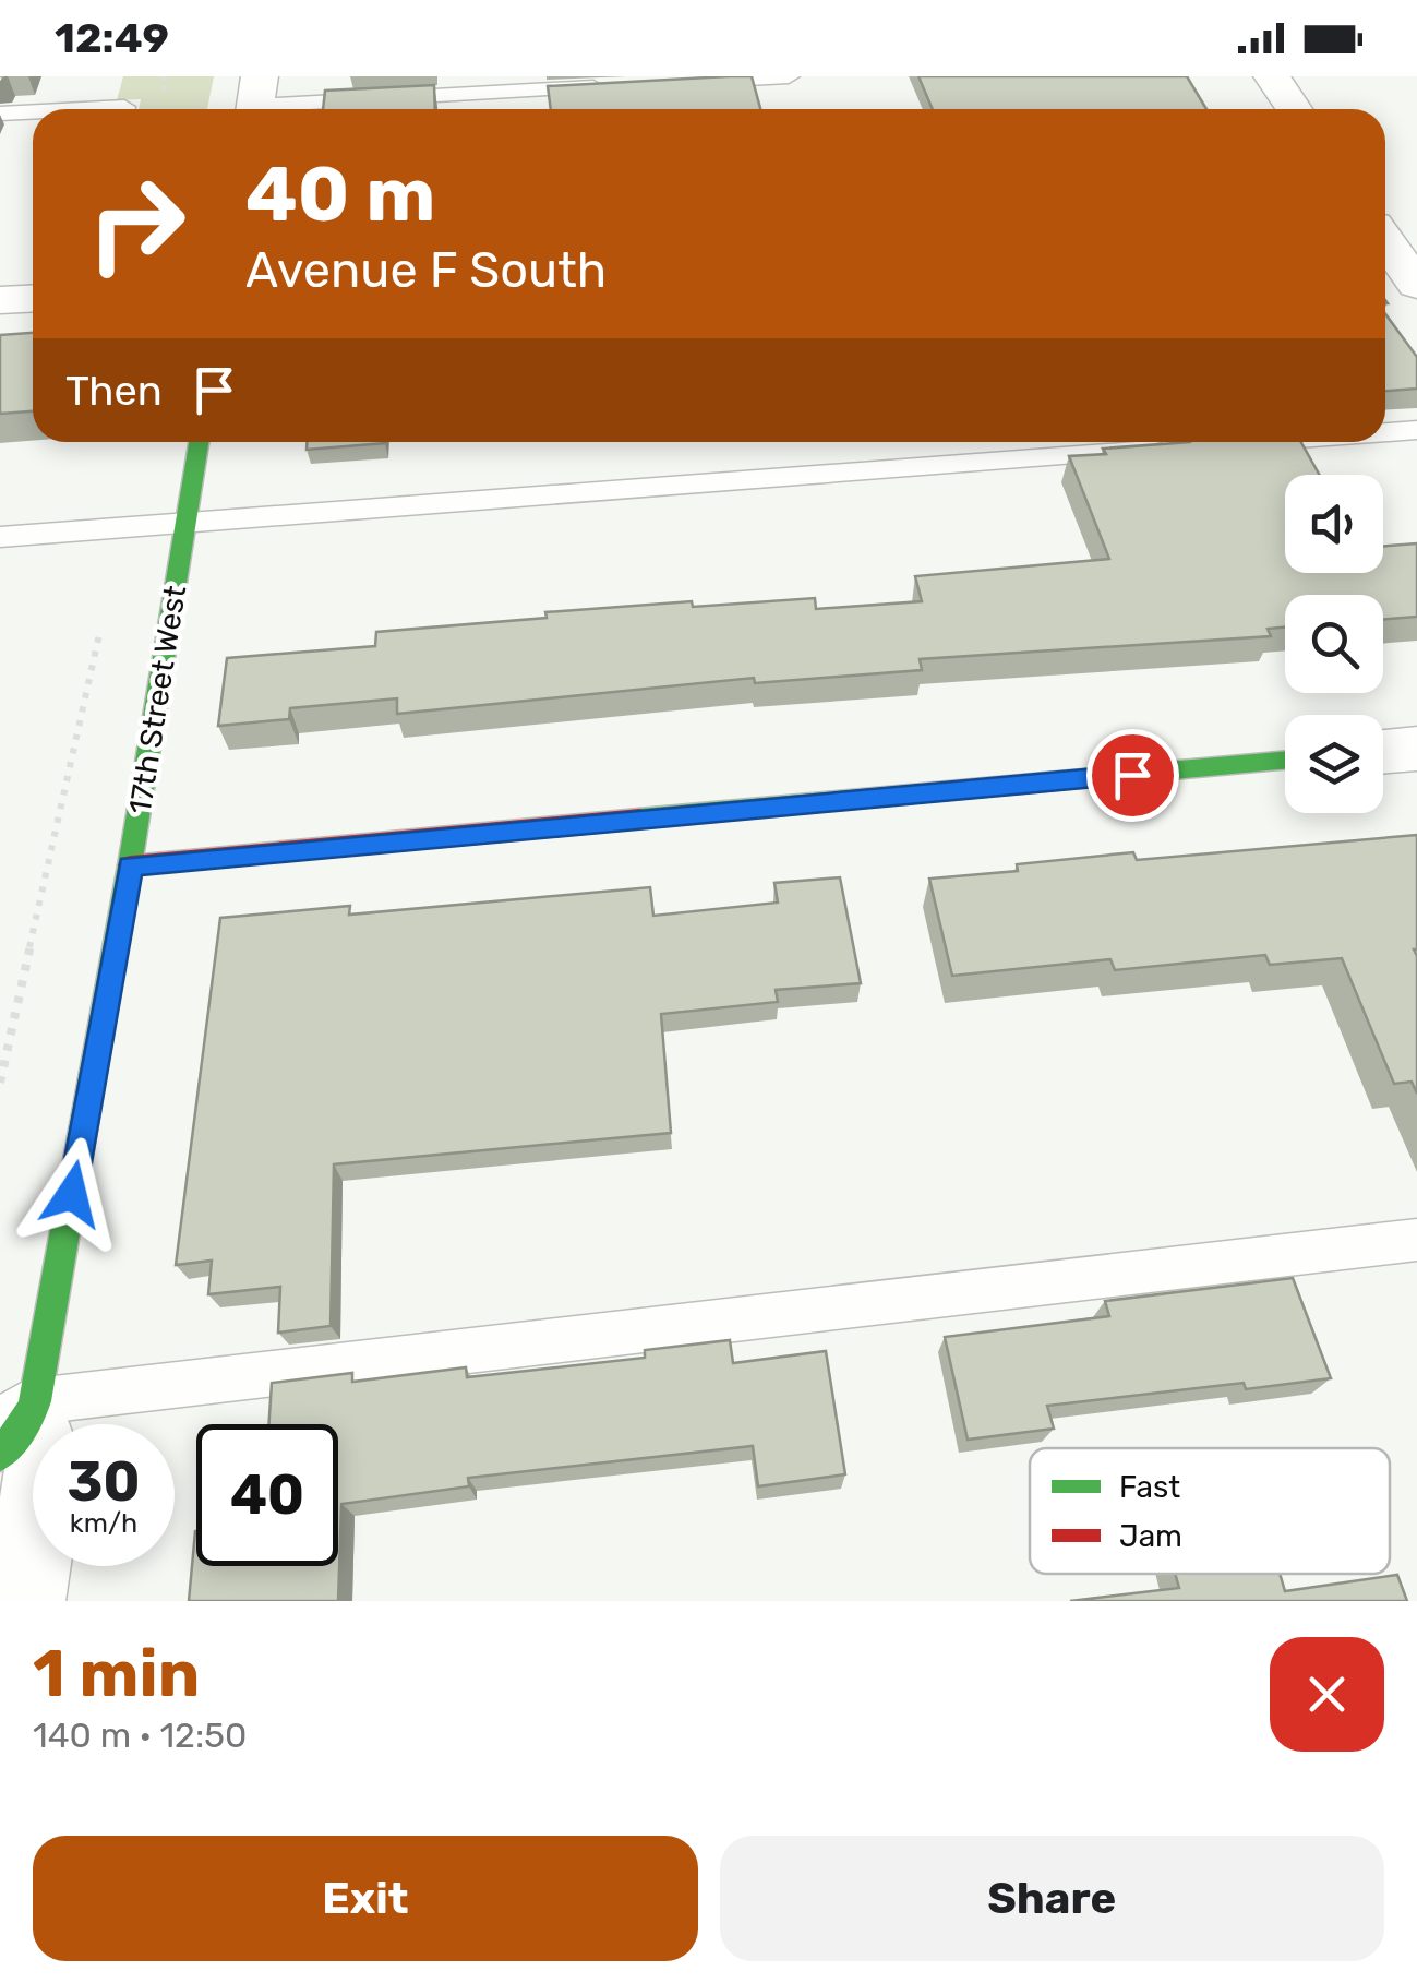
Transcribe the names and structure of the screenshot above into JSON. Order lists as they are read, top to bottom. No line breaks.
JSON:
{"streets":{"street":["17th Street West"]},"legend":["Fast","Jam"],"page":{"status":"12:49","turn":["40 m","Avenue F South"],"then":"Then","speed":"30 km/h","limit":"40","heading":["1 min","140 m · 12:50"],"buttons":["Exit","Share"]}}
